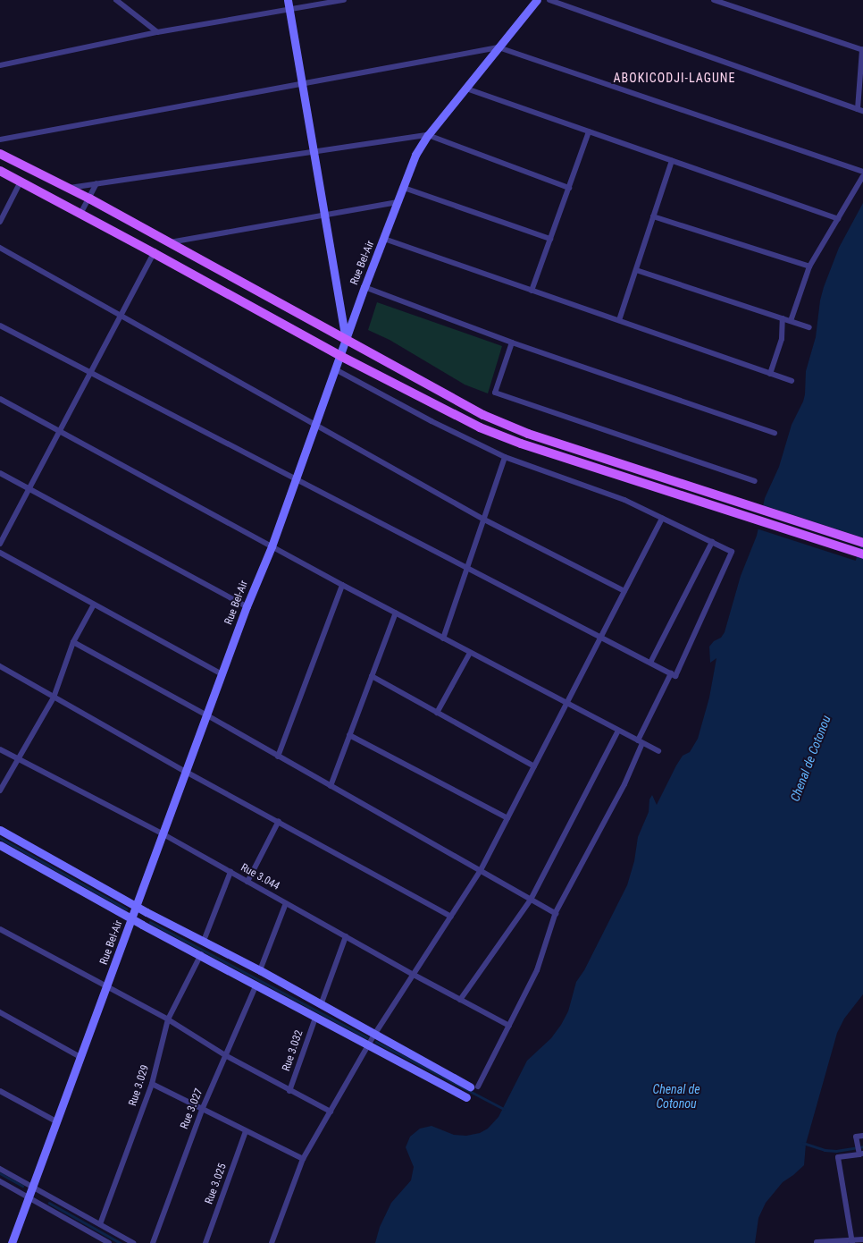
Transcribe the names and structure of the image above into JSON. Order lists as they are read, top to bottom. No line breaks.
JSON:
{"streets":{"street":["Rue Bel-Air","Rue 3.044","Rue 3.032","Rue 3.029","Rue 3.027","Rue 3.025"]},"crossings":[["Rue Bel-Air","Rue 3.044"]],"districts":["ABOKICODJI-LAGUNE"],"water":["Chenal de Cotonou"]}
